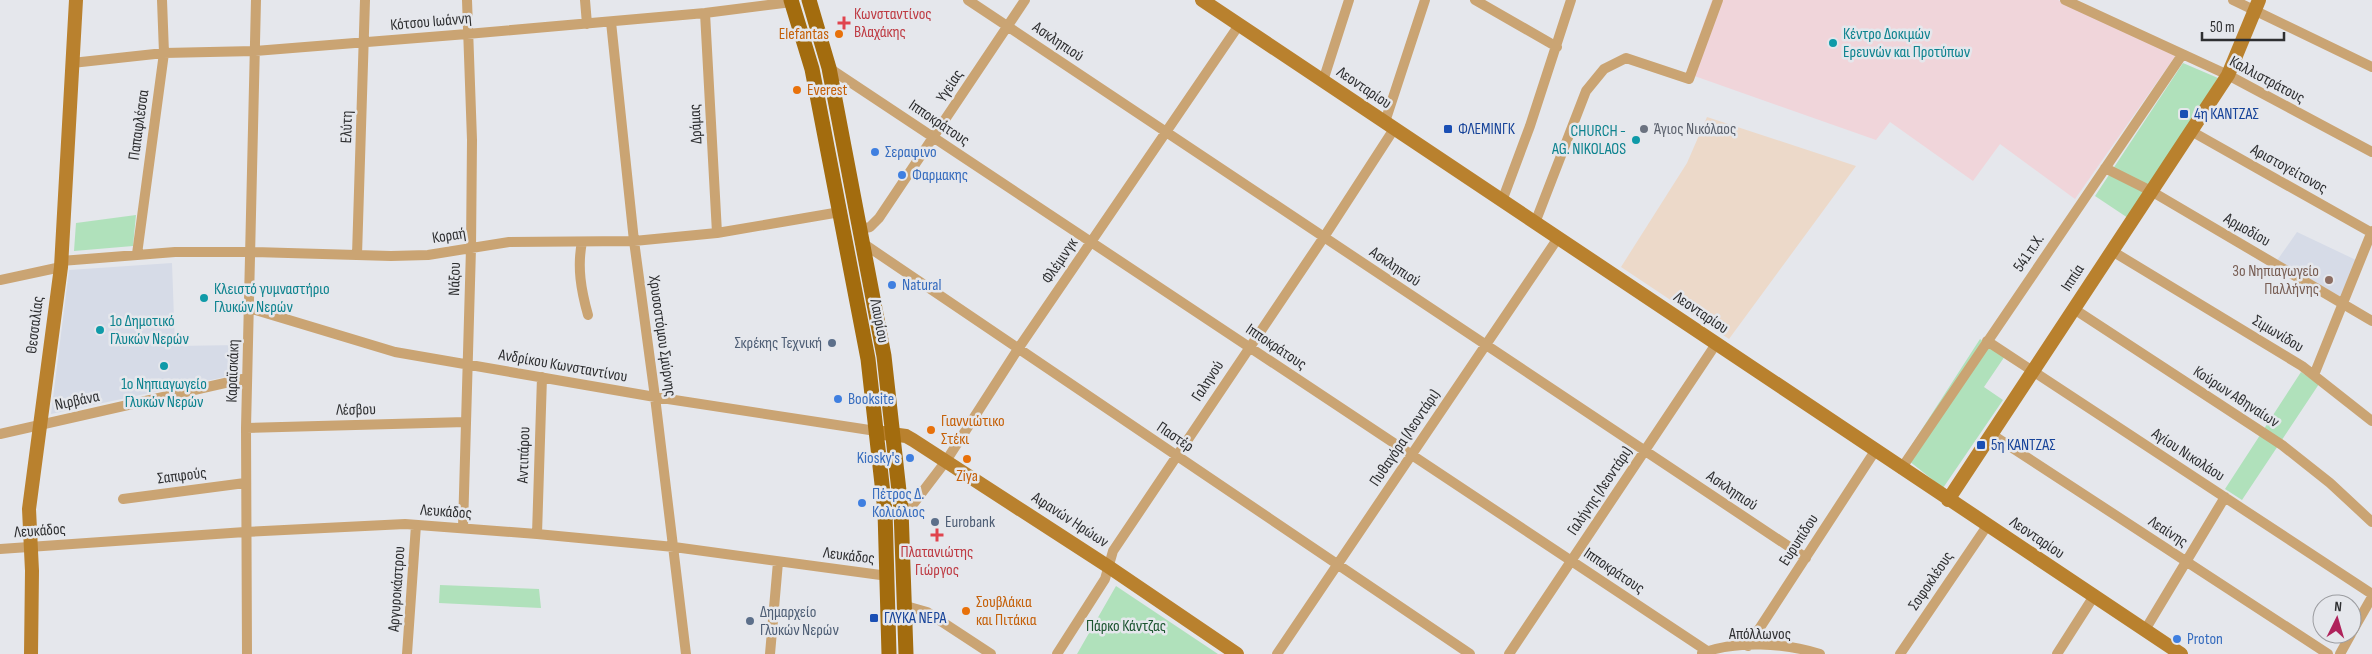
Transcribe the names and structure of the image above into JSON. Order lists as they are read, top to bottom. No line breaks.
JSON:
{"streets":{"main road":["Λαυρίου"],"street":["Κότσου Ιωάννη","Ασκληπιού","Καλλιστράτους","Υγείας","Λεονταρίου","Ιπποκράτους","Δράμας","Παπαφλέσσα","Ελύτη","Αριστογείτονος","Αρμοδίου","Κοραή","541 π.Χ.","Φλέμινγκ","Ιππία","Νάξου","Θεσσαλίας","Σιμωνίδου","Χρυσοστόμου Σμύρνης","Ανδρίκου Κωνσταντίνου","Καραϊσκάκη","Γαληνού","Κούρων Αθηναίων","Νιρβάνα","Λέσβου","Παστέρ","Πυθαγόρα (Λεοντάρι)","Αντιπάρου","Αγίου Νικολάου","Σαπφούς","Γαλήνης (Λεοντάρι)","Λευκάδος","Αφανών Ηρώων","Λεαίνης","Ευρυπίδου","Σοφοκλέους","Αργυροκάστρου","Απόλλωνος"]},"crossings":[["Κότσου Ιωάννη","Δράμας"],["Κότσου Ιωάννη","Παπαφλέσσα"],["Κότσου Ιωάννη","Ελύτη"],["Κότσου Ιωάννη","Νάξου"],["Κότσου Ιωάννη","Λαυρίου"],["Κότσου Ιωάννη","Θεσσαλίας"],["Κότσου Ιωάννη","Χρυσοστόμου Σμύρνης"],["Κότσου Ιωάννη","Καραϊσκάκη"],["Ασκληπιού","Υγείας"],["Ασκληπιού","Φλέμινγκ"],["Ασκληπιού","Γαληνού"],["Ασκληπιού","Πυθαγόρα (Λεοντάρι)"],["Ασκληπιού","Γαλήνης (Λεοντάρι)"],["Ασκληπιού","Ευρυπίδου"],["Καλλιστράτους","541 π.Χ."],["Καλλιστράτους","Ιππία"],["Υγείας","Ιπποκράτους"],["Υγείας","Λαυρίου"],["Λεονταρίου","541 π.Χ."],["Λεονταρίου","Φλέμινγκ"],["Λεονταρίου","Ιππία"],["Λεονταρίου","Γαληνού"],["Λεονταρίου","Πυθαγόρα (Λεοντάρι)"],["Λεονταρίου","Γαλήνης (Λεοντάρι)"],["Λεονταρίου","Ευρυπίδου"],["Λεονταρίου","Σοφοκλέους"],["Ιπποκράτους","Φλέμινγκ"],["Ιπποκράτους","Λαυρίου"],["Ιπποκράτους","Γαληνού"],["Ιπποκράτους","Πυθαγόρα (Λεοντάρι)"],["Ιπποκράτους","Γαλήνης (Λεοντάρι)"],["Ιπποκράτους","Απόλλωνος"],["Δράμας","Κοραή"],["Παπαφλέσσα","Κοραή"],["Ελύτη","Κοραή"],["Αριστογείτονος","Ιππία"],["Αρμοδίου","541 π.Χ."],["Αρμοδίου","Ιππία"],["Κοραή","Νάξου"],["Κοραή","Λαυρίου"],["Κοραή","Θεσσαλίας"],["Κοραή","Χρυσοστόμου Σμύρνης"],["Κοραή","Καραϊσκάκη"],["541 π.Χ.","Αγίου Νικολάου"],["Φλέμινγκ","Λαυρίου"],["Φλέμινγκ","Παστέρ"],["Φλέμινγκ","Αφανών Ηρώων"],["Ιππία","Σιμωνίδου"],["Ιππία","Κούρων Αθηναίων"],["Ιππία","Αγίου Νικολάου"],["Ιππία","Λεαίνης"],["Νάξου","Ανδρίκου Κωνσταντίνου"],["Νάξου","Λέσβου"],["Νάξου","Λευκάδος"],["Λαυρίου","Ανδρίκου Κωνσταντίνου"],["Λαυρίου","Παστέρ"],["Λαυρίου","Λευκάδος"],["Λαυρίου","Αφανών Ηρώων"],["Θεσσαλίας","Νιρβάνα"],["Θεσσαλίας","Λευκάδος"],["Χρυσοστόμου Σμύρνης","Ανδρίκου Κωνσταντίνου"],["Χρυσοστόμου Σμύρνης","Λευκάδος"],["Ανδρίκου Κωνσταντίνου","Καραϊσκάκη"],["Ανδρίκου Κωνσταντίνου","Αντιπάρου"],["Ανδρίκου Κωνσταντίνου","Αφανών Ηρώων"],["Καραϊσκάκη","Νιρβάνα"],["Καραϊσκάκη","Λέσβου"],["Καραϊσκάκη","Σαπφούς"],["Καραϊσκάκη","Λευκάδος"],["Γαληνού","Παστέρ"],["Γαληνού","Αφανών Ηρώων"],["Παστέρ","Πυθαγόρα (Λεοντάρι)"],["Αντιπάρου","Λευκάδος"],["Λευκάδος","Αργυροκάστρου"],["Ευρυπίδου","Απόλλωνος"]],"parks":["Πάρκο Κάντζας"],"places":{"health":["Κωνσταντίνος Βλαχάκης","Πλατανιώτης Γιώργος"],"other":["Elefantas","Κέντρο Δοκιμών Ερευνών και Προτύπων","Everest","Άγιος Νικόλαος","CHURCH - AG. NIKOLAOS","Σεραφινο","Φαρμακης","3ο Νηπιαγωγείο Παλλήνης","Natural","Κλειστό γυμναστήριο Γλυκών Νερών","1ο Δημοτικό Γλυκών Νερών","Σκρέκης Τεχνική","1ο Νηπιαγωγείο Γλυκών Νερών","Booksite","Γιαννιώτικο Στέκι","Kiosky's","Ziya","Πέτρος Δ. Κολιόλιος","Eurobank","Σουβλάκια και Πιτάκια","Δημαρχείο Γλυκών Νερών","Proton"],"transit":["4η ΚΑΝΤΖΑΣ","ΦΛΕΜΙΝΓΚ","5η ΚΑΝΤΖΑΣ","ΓΛΥΚΑ ΝΕΡΑ"]},"scale_bar":"50 m","north":"top"}
